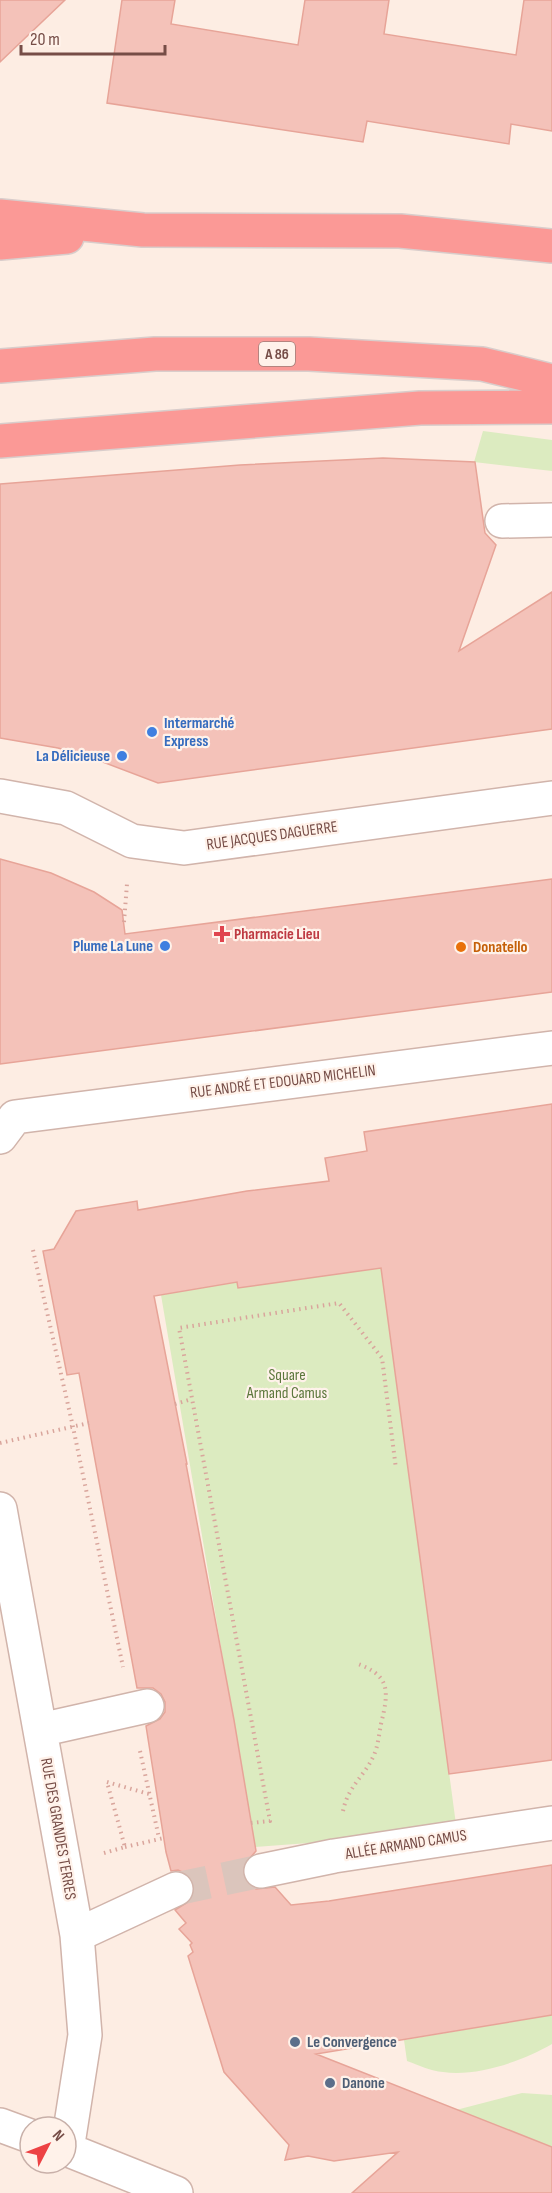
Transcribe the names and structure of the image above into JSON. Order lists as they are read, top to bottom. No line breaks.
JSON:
{"streets":{"highway":["A 86"],"street":["RUE JACQUES DAGUERRE","RUE ANDRÉ ET EDOUARD MICHELIN","RUE DES GRANDES TERRES","ALLÉE ARMAND CAMUS"]},"parks":["Square Armand Camus"],"places":{"other":["Intermarché Express","La Délicieuse","Plume La Lune","Donatello","Le Convergence","Danone"],"health":["Pharmacie Lieu"]},"scale_bar":"20 m","north":"top right"}
